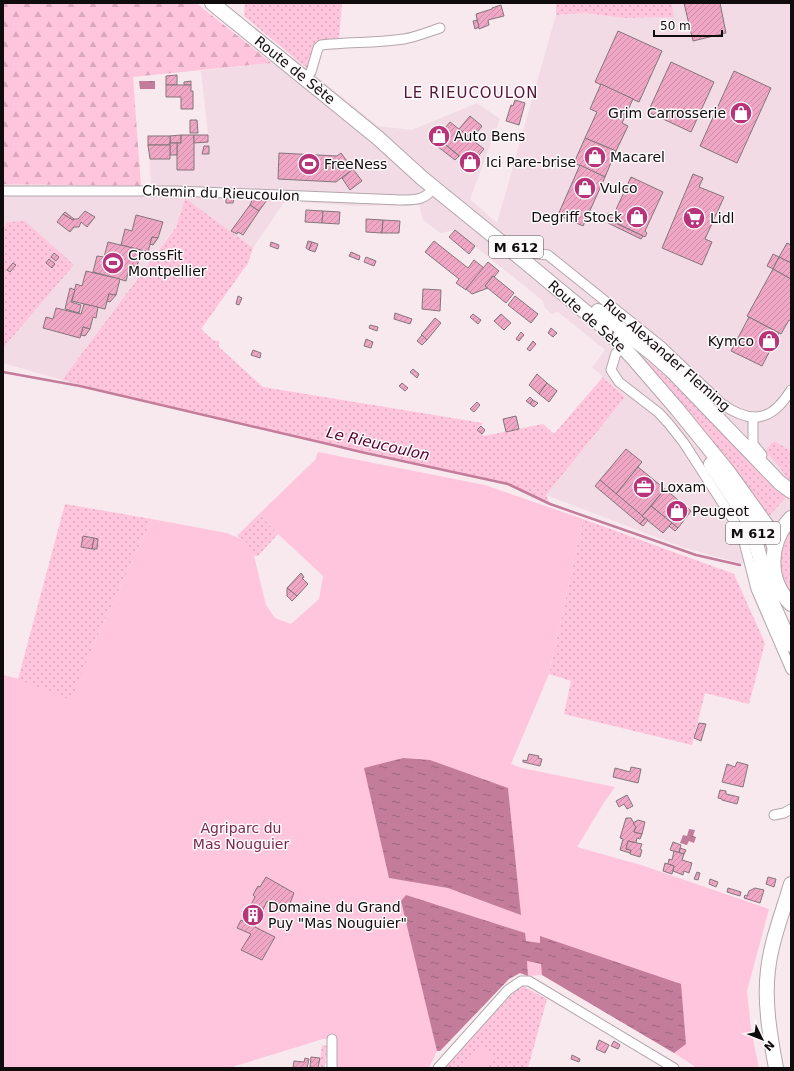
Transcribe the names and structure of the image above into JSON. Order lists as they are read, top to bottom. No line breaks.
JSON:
{"streets":{"main road":["Route de Sète","M 612"],"street":["Chemin du Rieucoulon","Rue Alexander Fleming"]},"crossings":[["Route de Sète","Chemin du Rieucoulon"],["Route de Sète","M 612"],["Route de Sète","Rue Alexander Fleming"]],"districts":["LE RIEUCOULON"],"water":["Le Rieucoulon"],"parks":["Agriparc du Mas Nouguier"],"places":{"shop":["Grim Carrosserie","Auto Bens","Macarel","Ici Pare-brise","Vulco","Degriff Stock","Kymco","Peugeot"],"sports":["FreeNess","CrossFit Montpellier"],"supermarket":["Lidl"],"office":["Loxam"],"building":["Domaine du Grand Puy \"Mas Nouguier\""]},"scale_bar":"50 m","north":"bottom right"}
